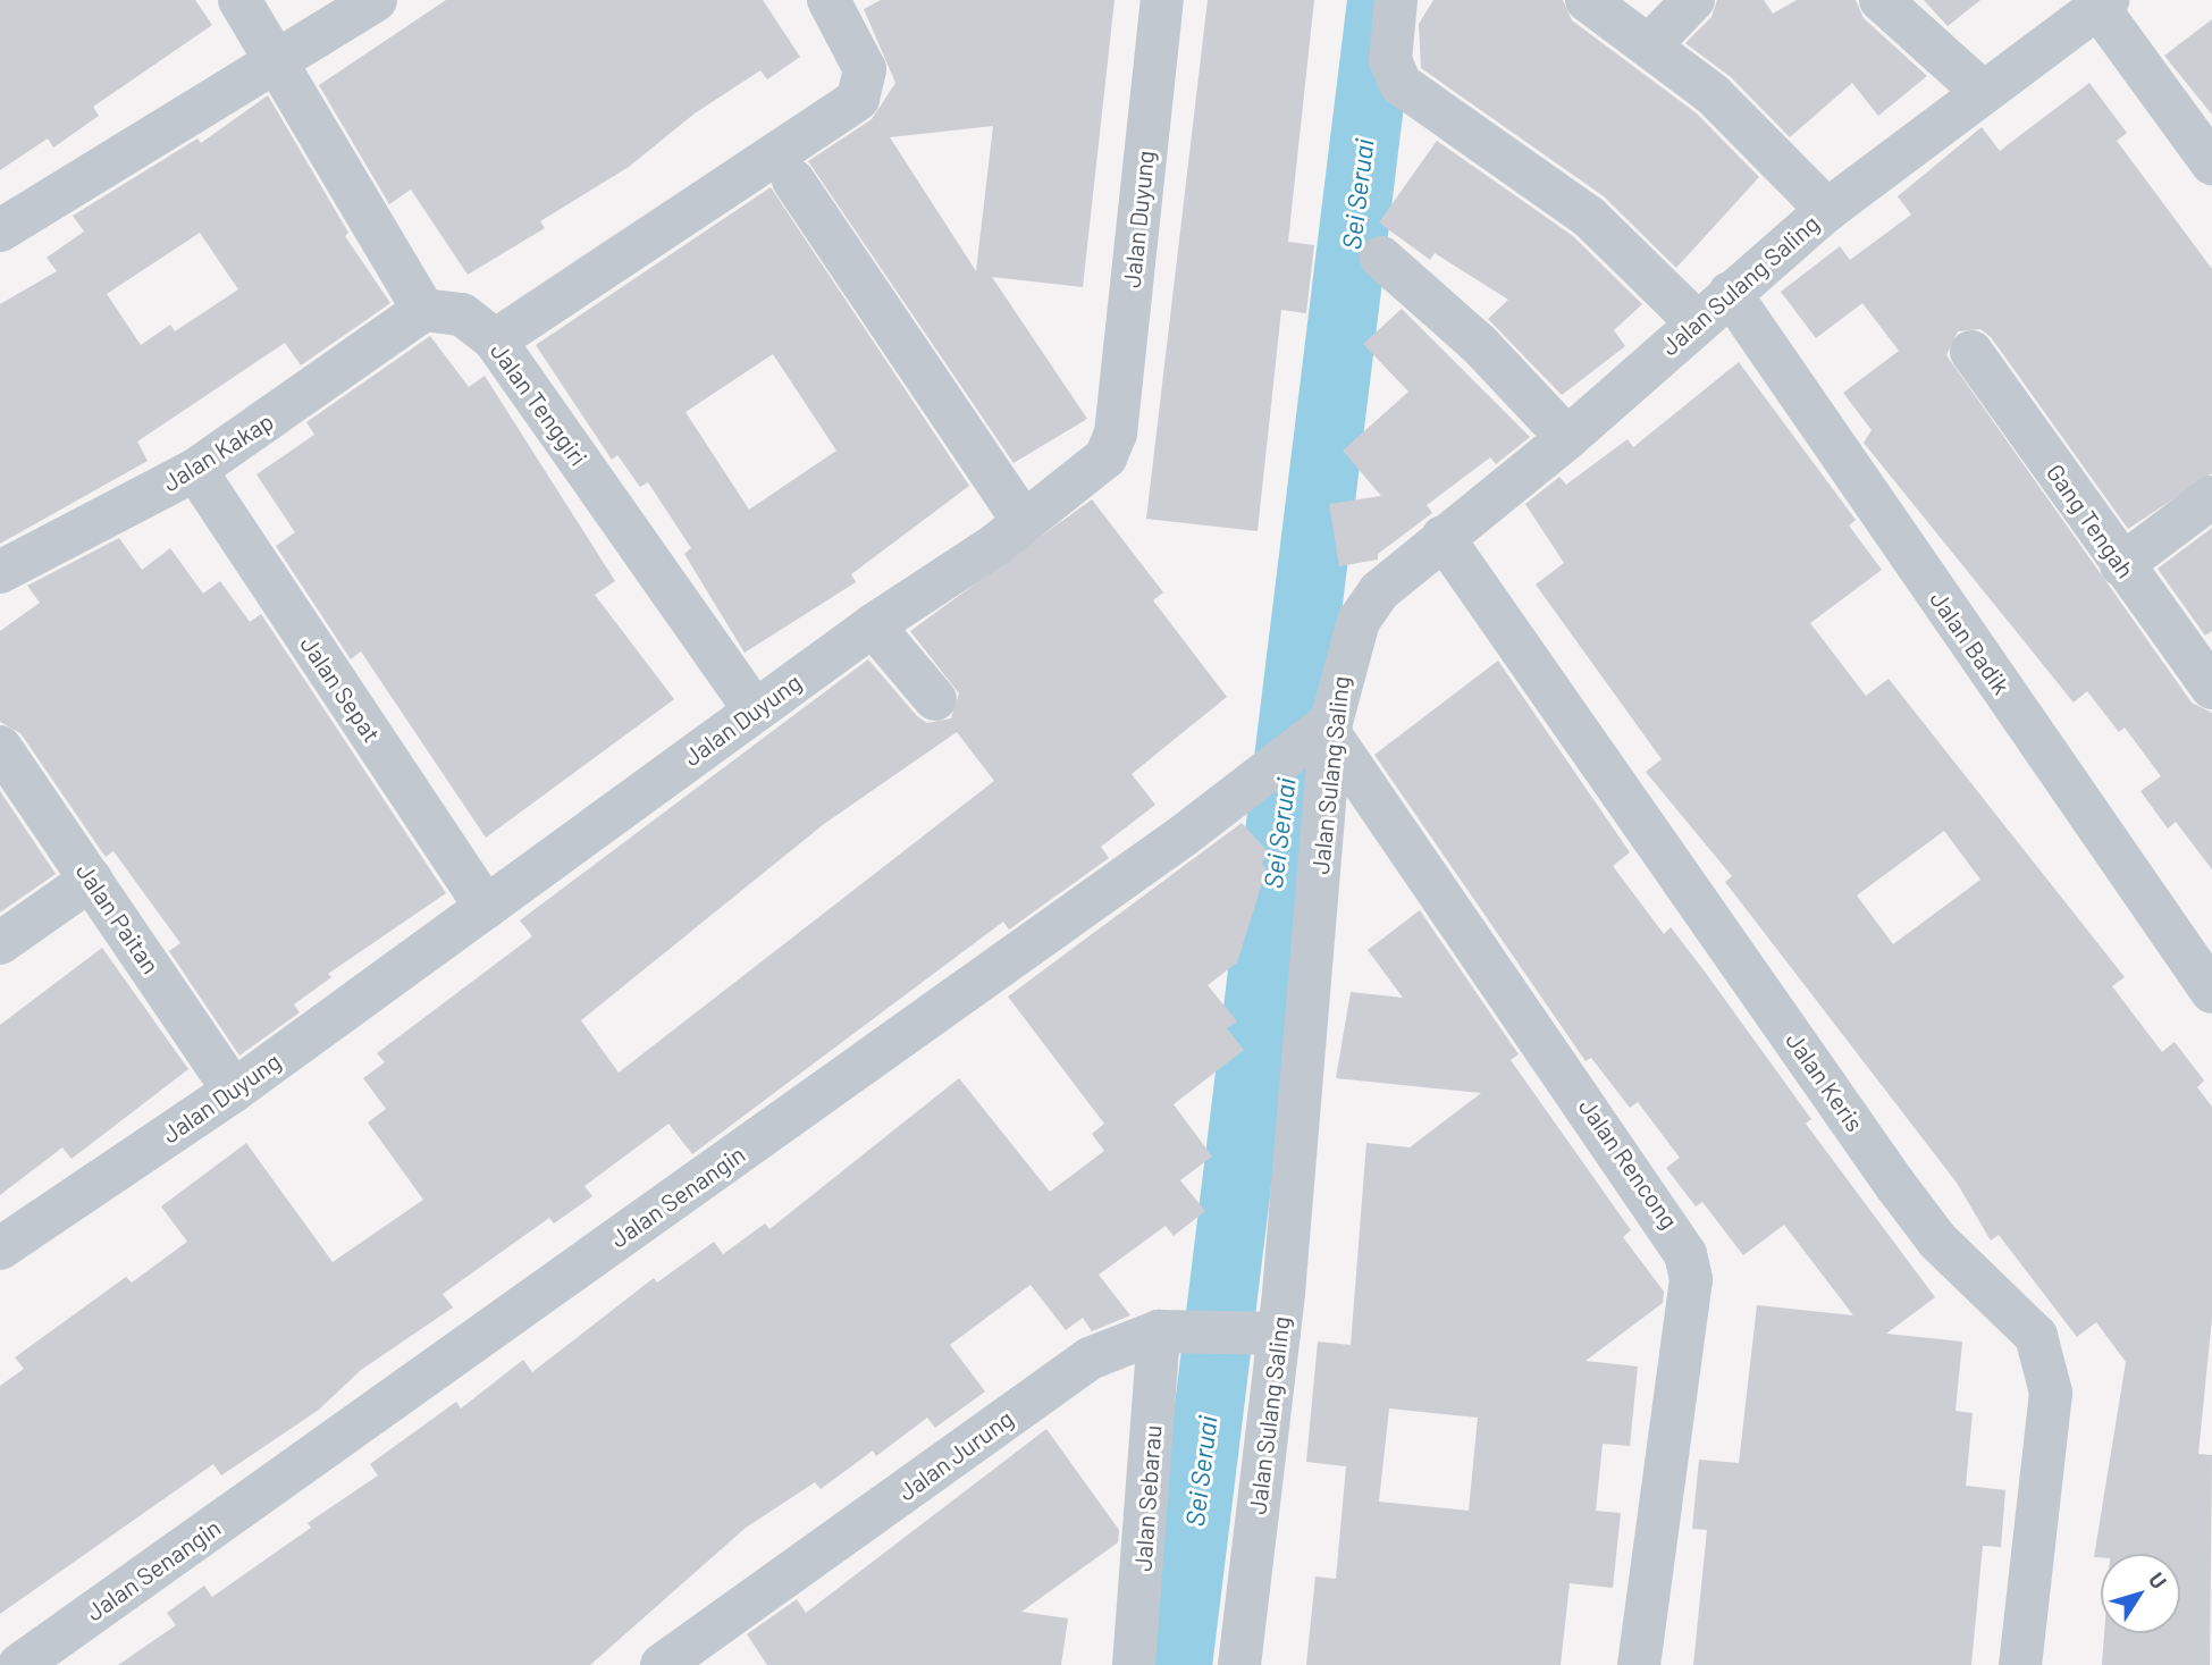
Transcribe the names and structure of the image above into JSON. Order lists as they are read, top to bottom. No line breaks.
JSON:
{"streets":{"street":["Jalan Duyung","Jalan Sulang Saling","Jalan Tenggiri","Jalan Kakap","Gang Tengah","Jalan Badik","Jalan Sepat","Jalan Paitan","Jalan Keris","Jalan Rencong","Jalan Senangin","Jalan Jurung","Jalan Sebarau"]},"crossings":[["Jalan Duyung","Jalan Tenggiri"],["Jalan Duyung","Jalan Sepat"],["Jalan Duyung","Jalan Paitan"],["Jalan Sulang Saling","Jalan Badik"],["Jalan Sulang Saling","Jalan Keris"],["Jalan Sulang Saling","Jalan Rencong"],["Jalan Sulang Saling","Jalan Senangin"],["Jalan Sulang Saling","Jalan Jurung"],["Jalan Tenggiri","Jalan Kakap"],["Jalan Kakap","Jalan Sepat"],["Jalan Rencong","Jalan Senangin"],["Jalan Jurung","Jalan Sebarau"]],"water":["Sei Seruai"],"north":"top right"}
